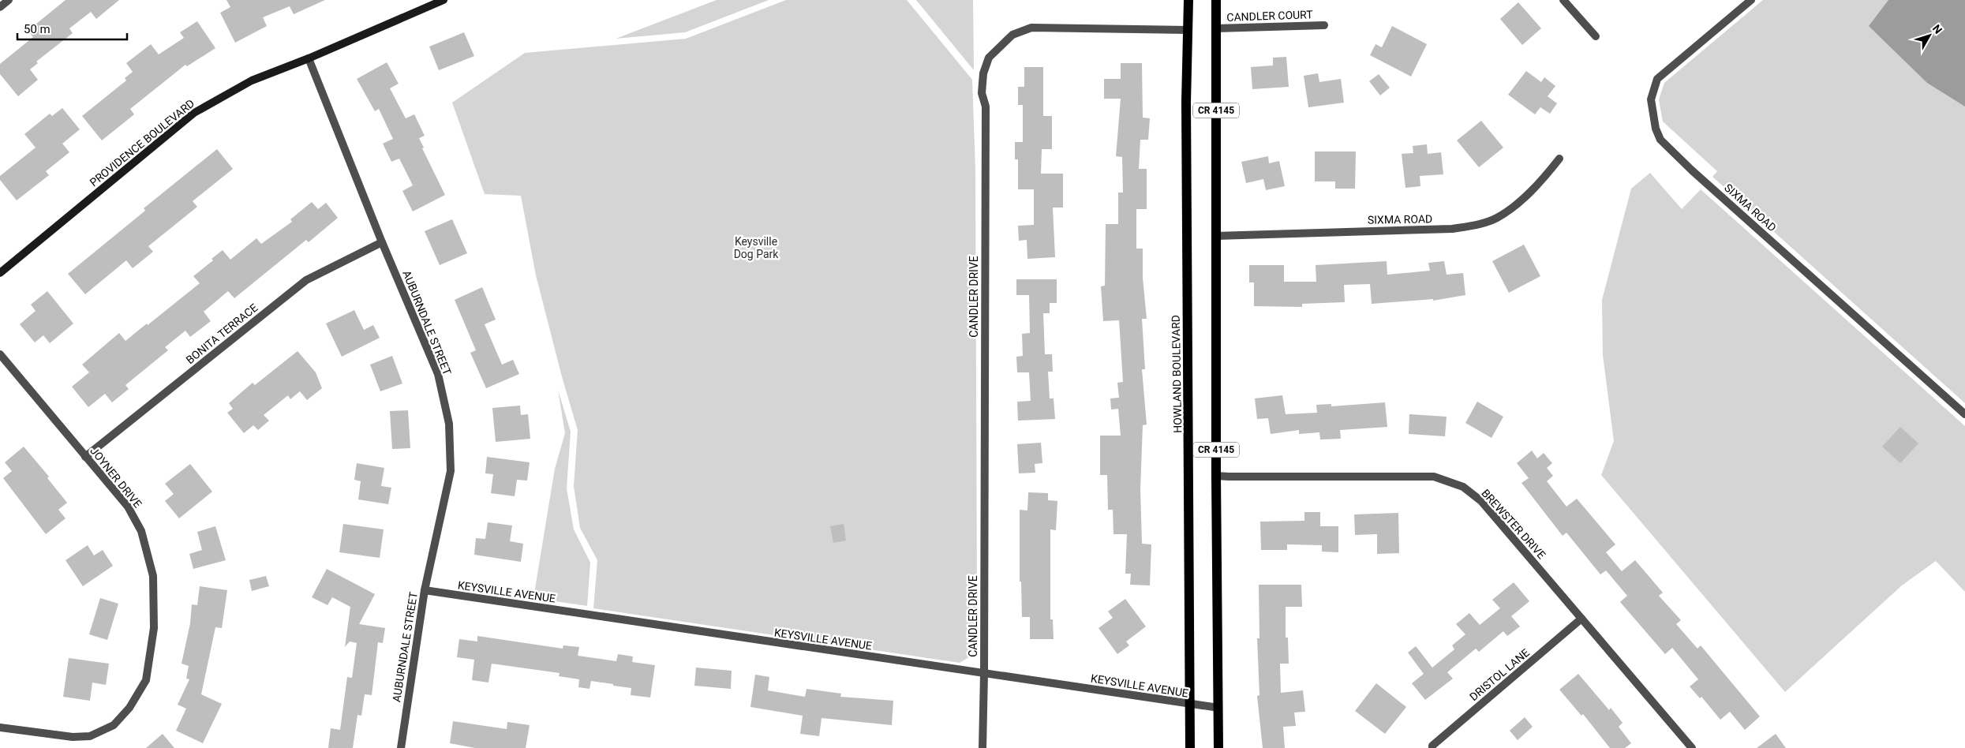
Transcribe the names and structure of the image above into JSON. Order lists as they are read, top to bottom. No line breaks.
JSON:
{"streets":{"main road":["CR 4145","PROVIDENCE BOULEVARD","HOWLAND BOULEVARD"],"street":["CANDLER COURT","SIXMA ROAD","CANDLER DRIVE","AUBURNDALE STREET","BONITA TERRACE","JOYNER DRIVE","BREWSTER DRIVE","KEYSVILLE AVENUE","DRISTOL LANE"]},"crossings":[["CANDLER COURT","CR 4145"],["CR 4145","SIXMA ROAD"],["CR 4145","BREWSTER DRIVE"],["CR 4145","KEYSVILLE AVENUE"],["PROVIDENCE BOULEVARD","AUBURNDALE STREET"],["CANDLER DRIVE","HOWLAND BOULEVARD"],["CANDLER DRIVE","KEYSVILLE AVENUE"],["AUBURNDALE STREET","BONITA TERRACE"],["AUBURNDALE STREET","KEYSVILLE AVENUE"],["BONITA TERRACE","JOYNER DRIVE"],["HOWLAND BOULEVARD","KEYSVILLE AVENUE"],["BREWSTER DRIVE","DRISTOL LANE"]],"parks":["Keysville Dog Park"],"scale_bar":"50 m","north":"top right"}
